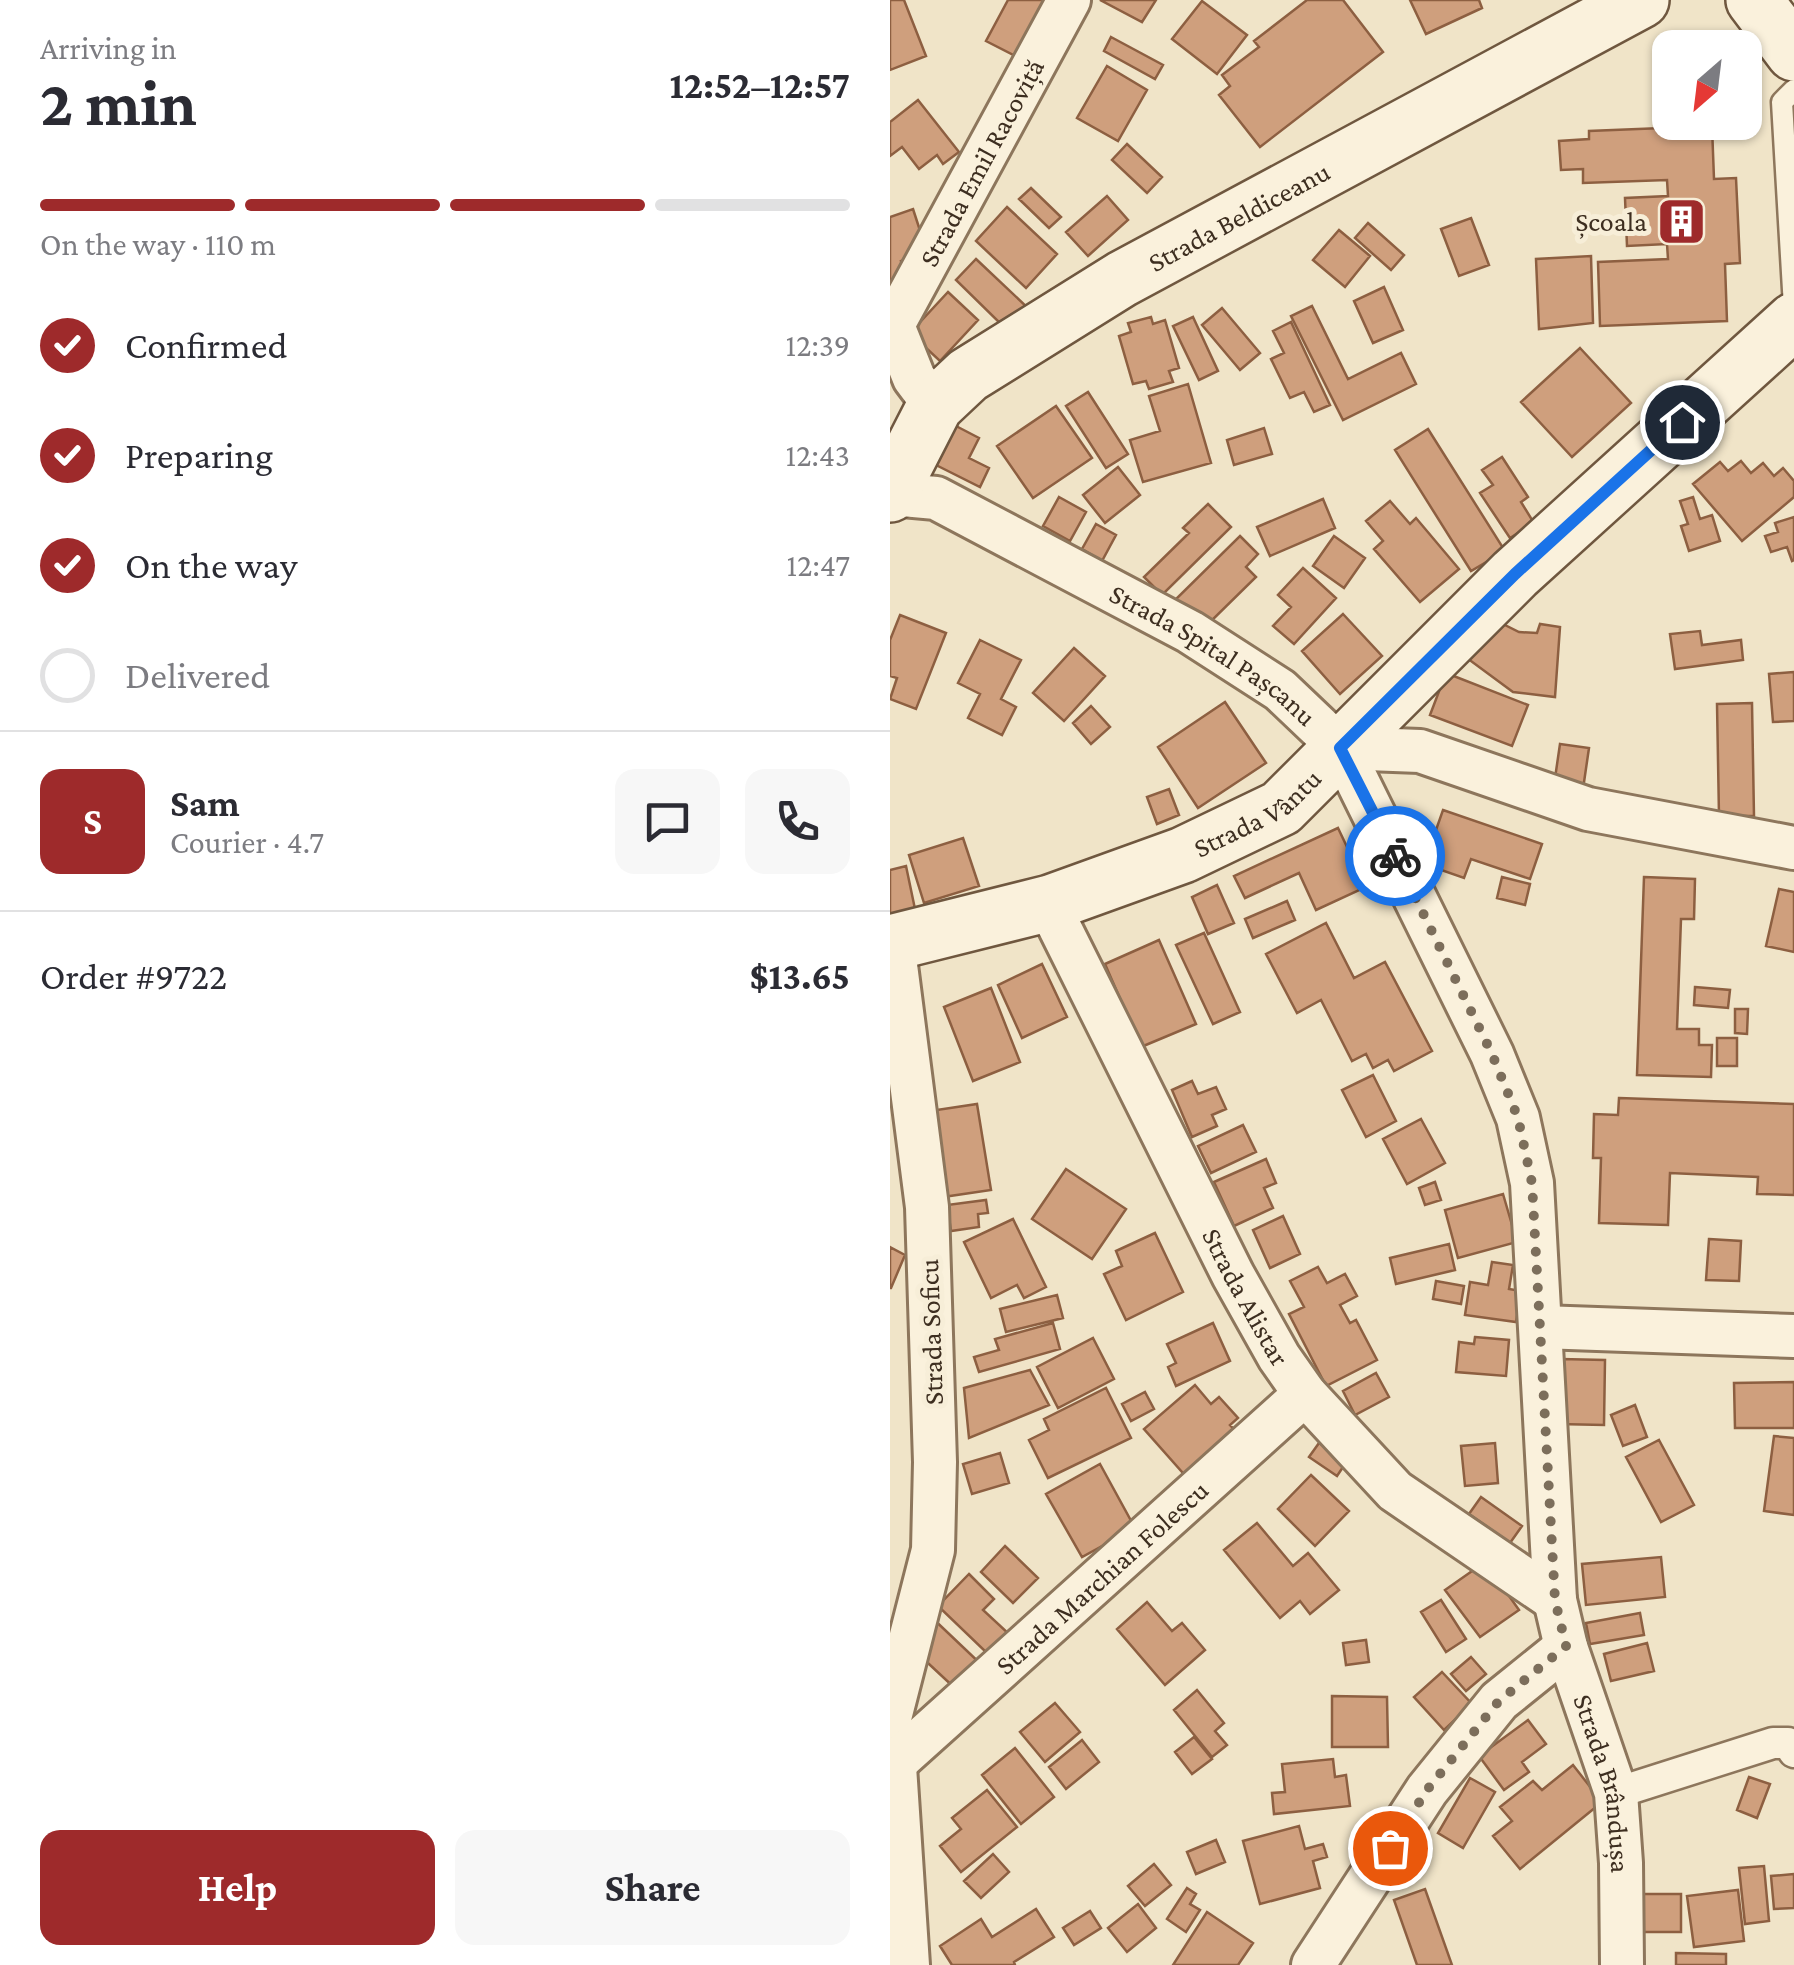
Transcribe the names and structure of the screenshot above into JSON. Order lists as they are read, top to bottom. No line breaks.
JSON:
{"streets":{"main road":["Strada Beldiceanu","Strada Spital Pașcanu","Strada Vântu"],"street":["Strada Emil Racoviță","Strada Alistar","Strada Soficu","Strada Marchian Folescu","Strada Brândușa"]},"crossings":[["Strada Beldiceanu","Strada Spital Pașcanu"],["Strada Spital Pașcanu","Strada Vântu"],["Strada Spital Pașcanu","Strada Brândușa"],["Strada Vântu","Strada Alistar"],["Strada Vântu","Strada Soficu"],["Strada Vântu","Strada Brândușa"],["Strada Alistar","Strada Marchian Folescu"],["Strada Alistar","Strada Brândușa"],["Strada Soficu","Strada Marchian Folescu"]],"places":{"building":["Școala"]},"north":"bottom left","page":{"heading":["2 min","Arriving in","12:52–12:57"],"panel":["Sam","Courier · 4.7","Order #9722","$13.65"],"bar":"On the way · 110 m","list":[["Confirmed","12:39"],["Preparing","12:43"],["On the way","12:47"],"Delivered"],"round":"S","buttons":["Help","Share"]}}
